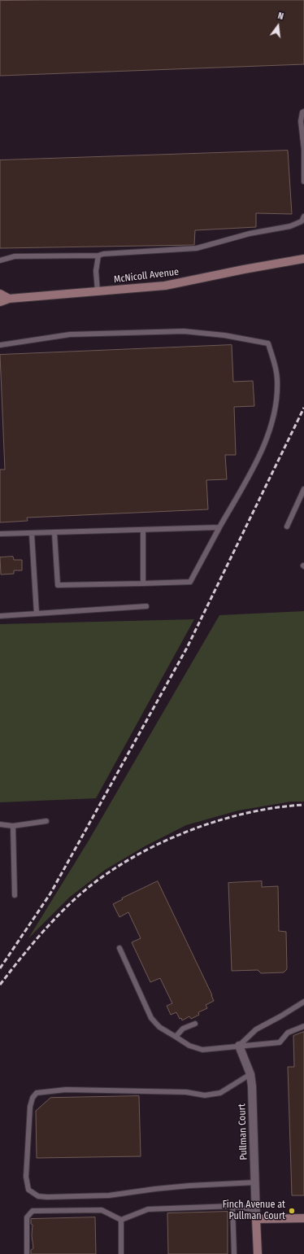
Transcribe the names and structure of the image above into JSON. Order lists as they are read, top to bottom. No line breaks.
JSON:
{"streets":{"main road":["McNicoll Avenue"],"street":["Pullman Court"]},"places":["Finch Avenue at Pullman Court"],"north":"top"}
